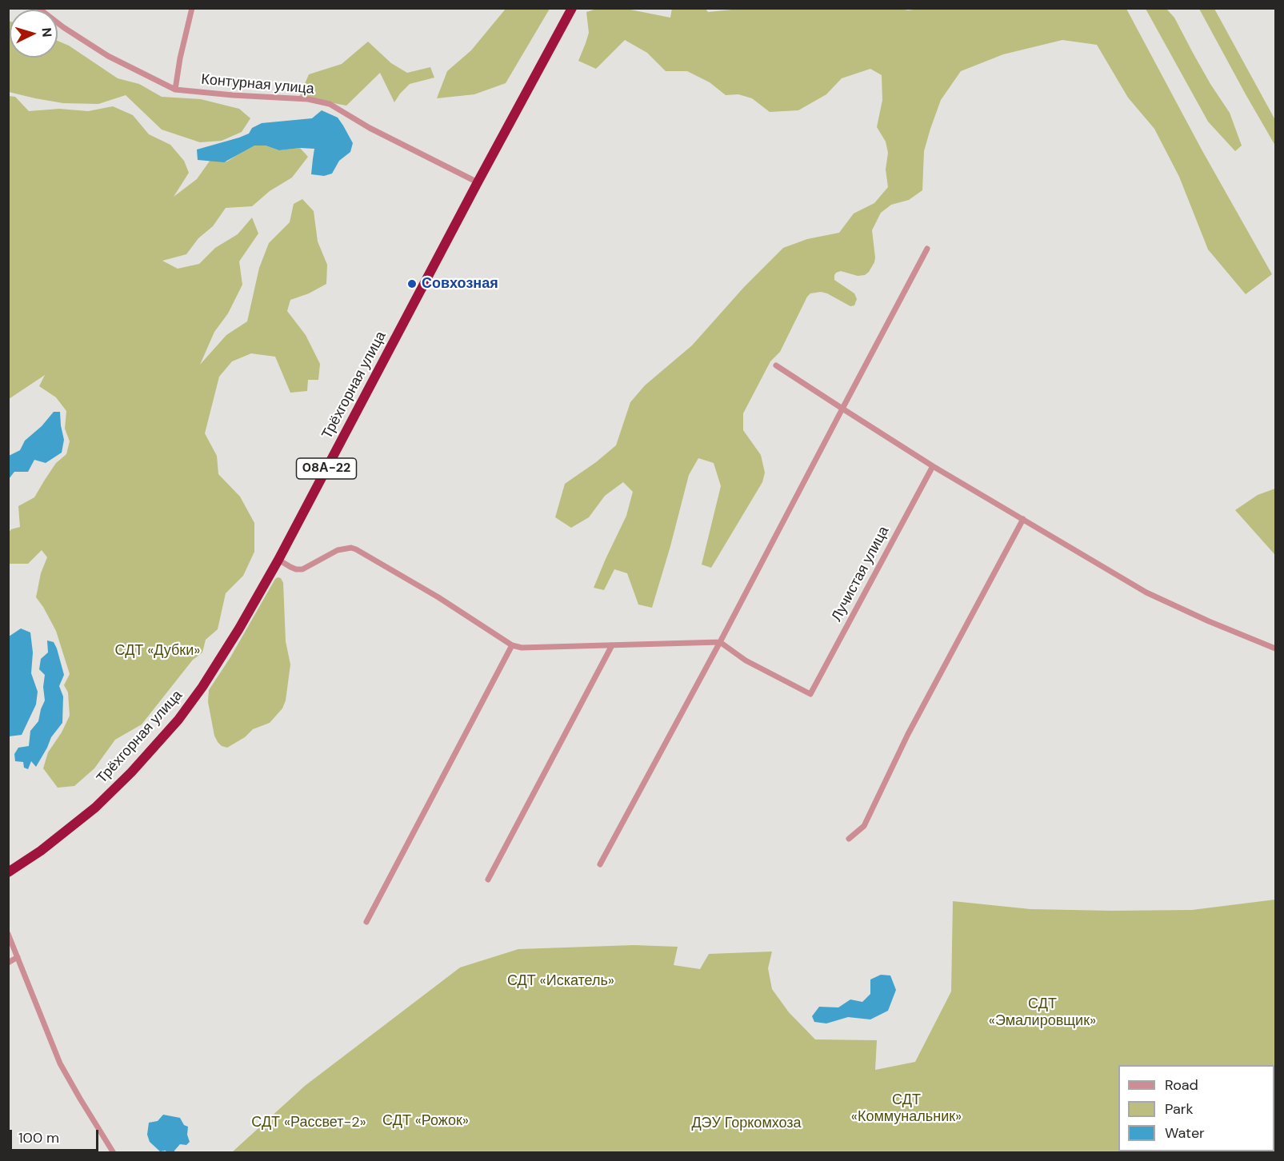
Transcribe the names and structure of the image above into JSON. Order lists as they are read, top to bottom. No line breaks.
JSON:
{"streets":{"highway":["Трёхгорная улица","08А-22"],"street":["Контурная улица","Лучистая улица"]},"crossings":[["Контурная улица","Трёхгорная улица"]],"parks":["СДТ «Дубки»","СДТ «Искатель»","СДТ «Эмалировщик»","СДТ «Коммунальник»","СДТ «Рожок»","СДТ «Рассвет-2»","ДЭУ Горкомхоза"],"places":["Совхозная"],"legend":["Road","Park","Water"],"scale_bar":"100 m","north":"right"}
